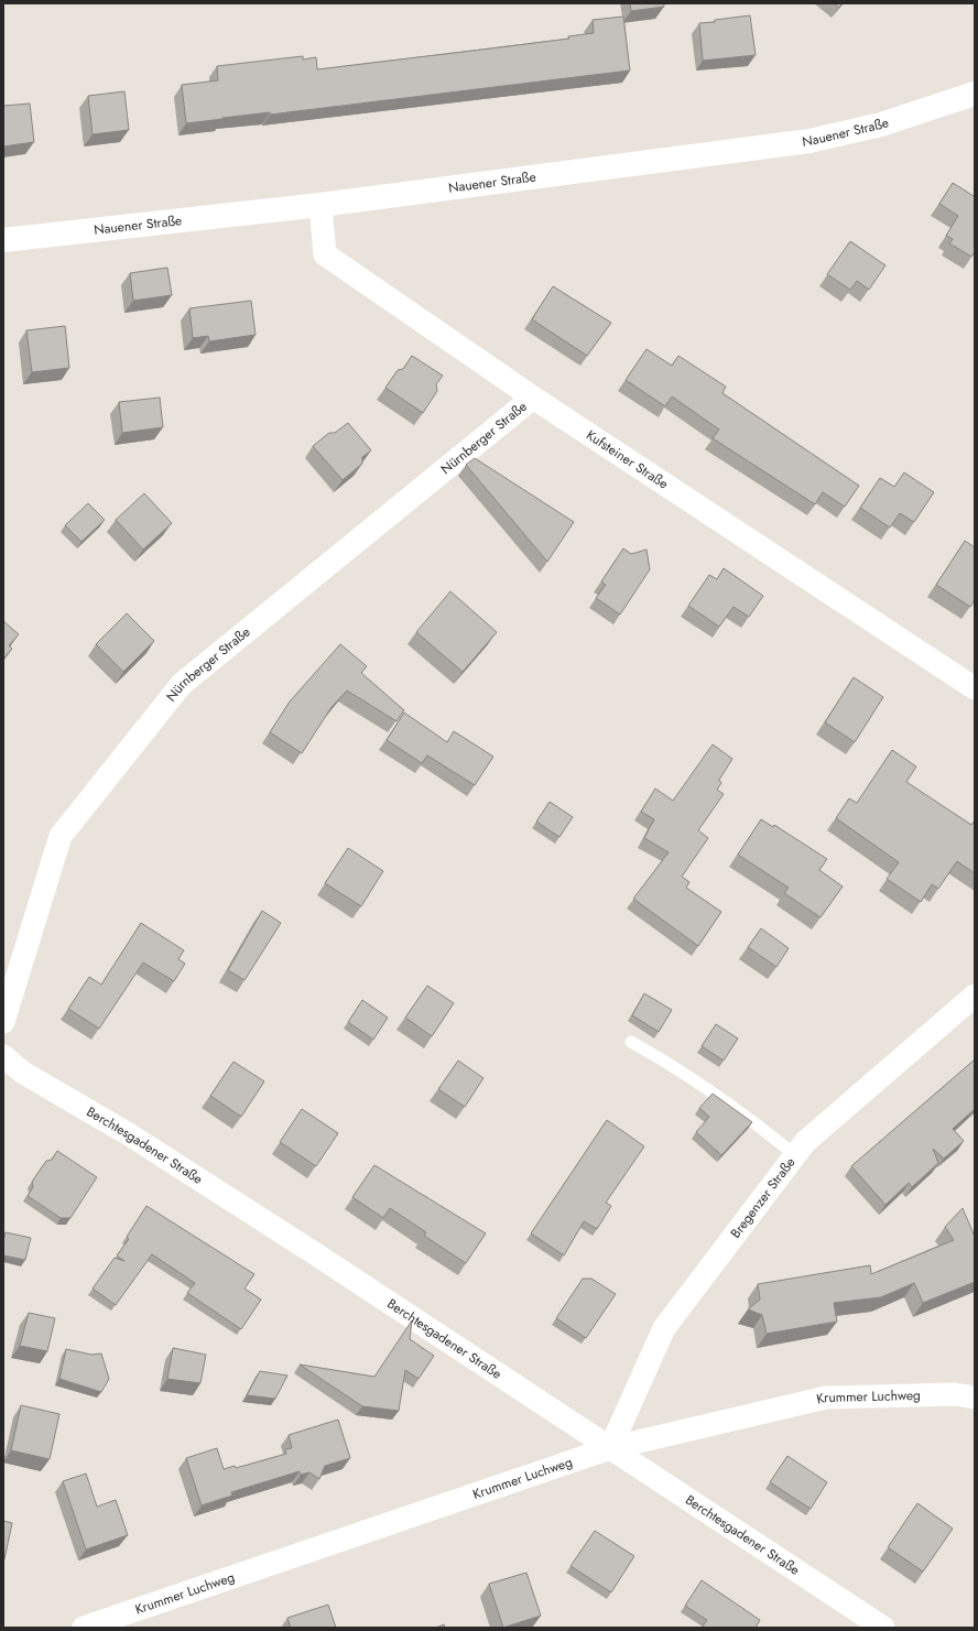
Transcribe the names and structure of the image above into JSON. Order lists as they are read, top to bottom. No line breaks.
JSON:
{"streets":{"main road":["Nauener Straße"],"street":["Nürnberger Straße","Kufsteiner Straße","Berchtesgadener Straße","Bregenzer Straße","Krummer Luchweg"]},"crossings":[["Nauener Straße","Kufsteiner Straße"],["Nürnberger Straße","Kufsteiner Straße"],["Berchtesgadener Straße","Bregenzer Straße"],["Berchtesgadener Straße","Krummer Luchweg"],["Bregenzer Straße","Krummer Luchweg"]]}
